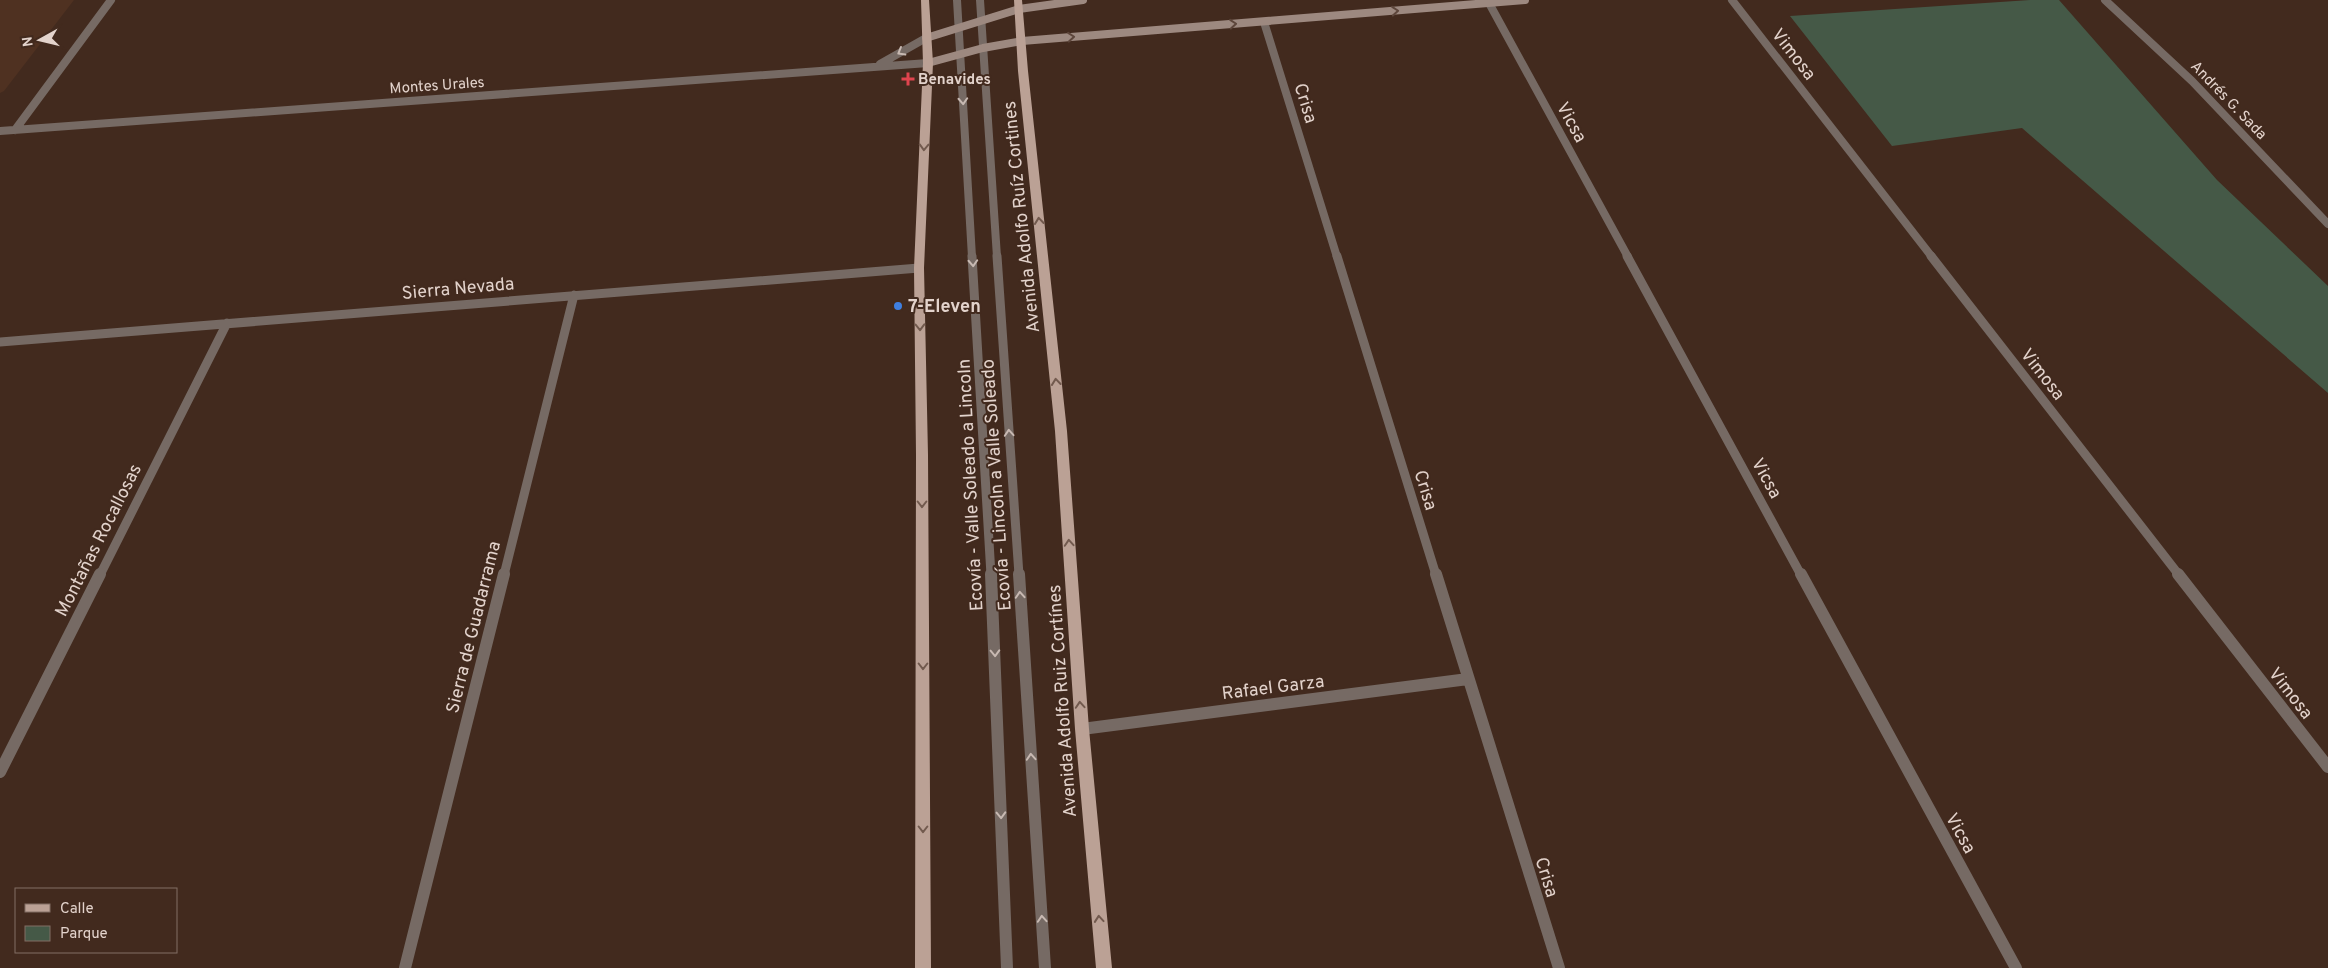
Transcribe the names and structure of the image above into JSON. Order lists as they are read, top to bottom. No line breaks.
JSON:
{"streets":{"main road":["Avenida Adolfo Ruíz Cortines","Avenida Adolfo Ruiz Cortínes"],"street":["Vimosa","Montes Urales","Andrés G. Sada","Crisa","Vicsa","Sierra Nevada","Ecovía - Valle Soleado a Lincoln","Ecovía - Lincoln a Valle Soleado","Montañas Rocallosas","Sierra de Guadarrama","Rafael Garza"]},"crossings":[["Crisa","Rafael Garza"],["Avenida Adolfo Ruíz Cortines","Avenida Adolfo Ruiz Cortínes"],["Sierra Nevada","Montañas Rocallosas"],["Sierra Nevada","Sierra de Guadarrama"],["Rafael Garza","Avenida Adolfo Ruiz Cortínes"]],"one_way":["Ecovía - Valle Soleado a Lincoln","Ecovía - Lincoln a Valle Soleado","Avenida Adolfo Ruiz Cortínes"],"places":{"health":["Benavides"],"other":["7-Eleven"]},"legend":["Calle","Parque"],"north":"left"}
